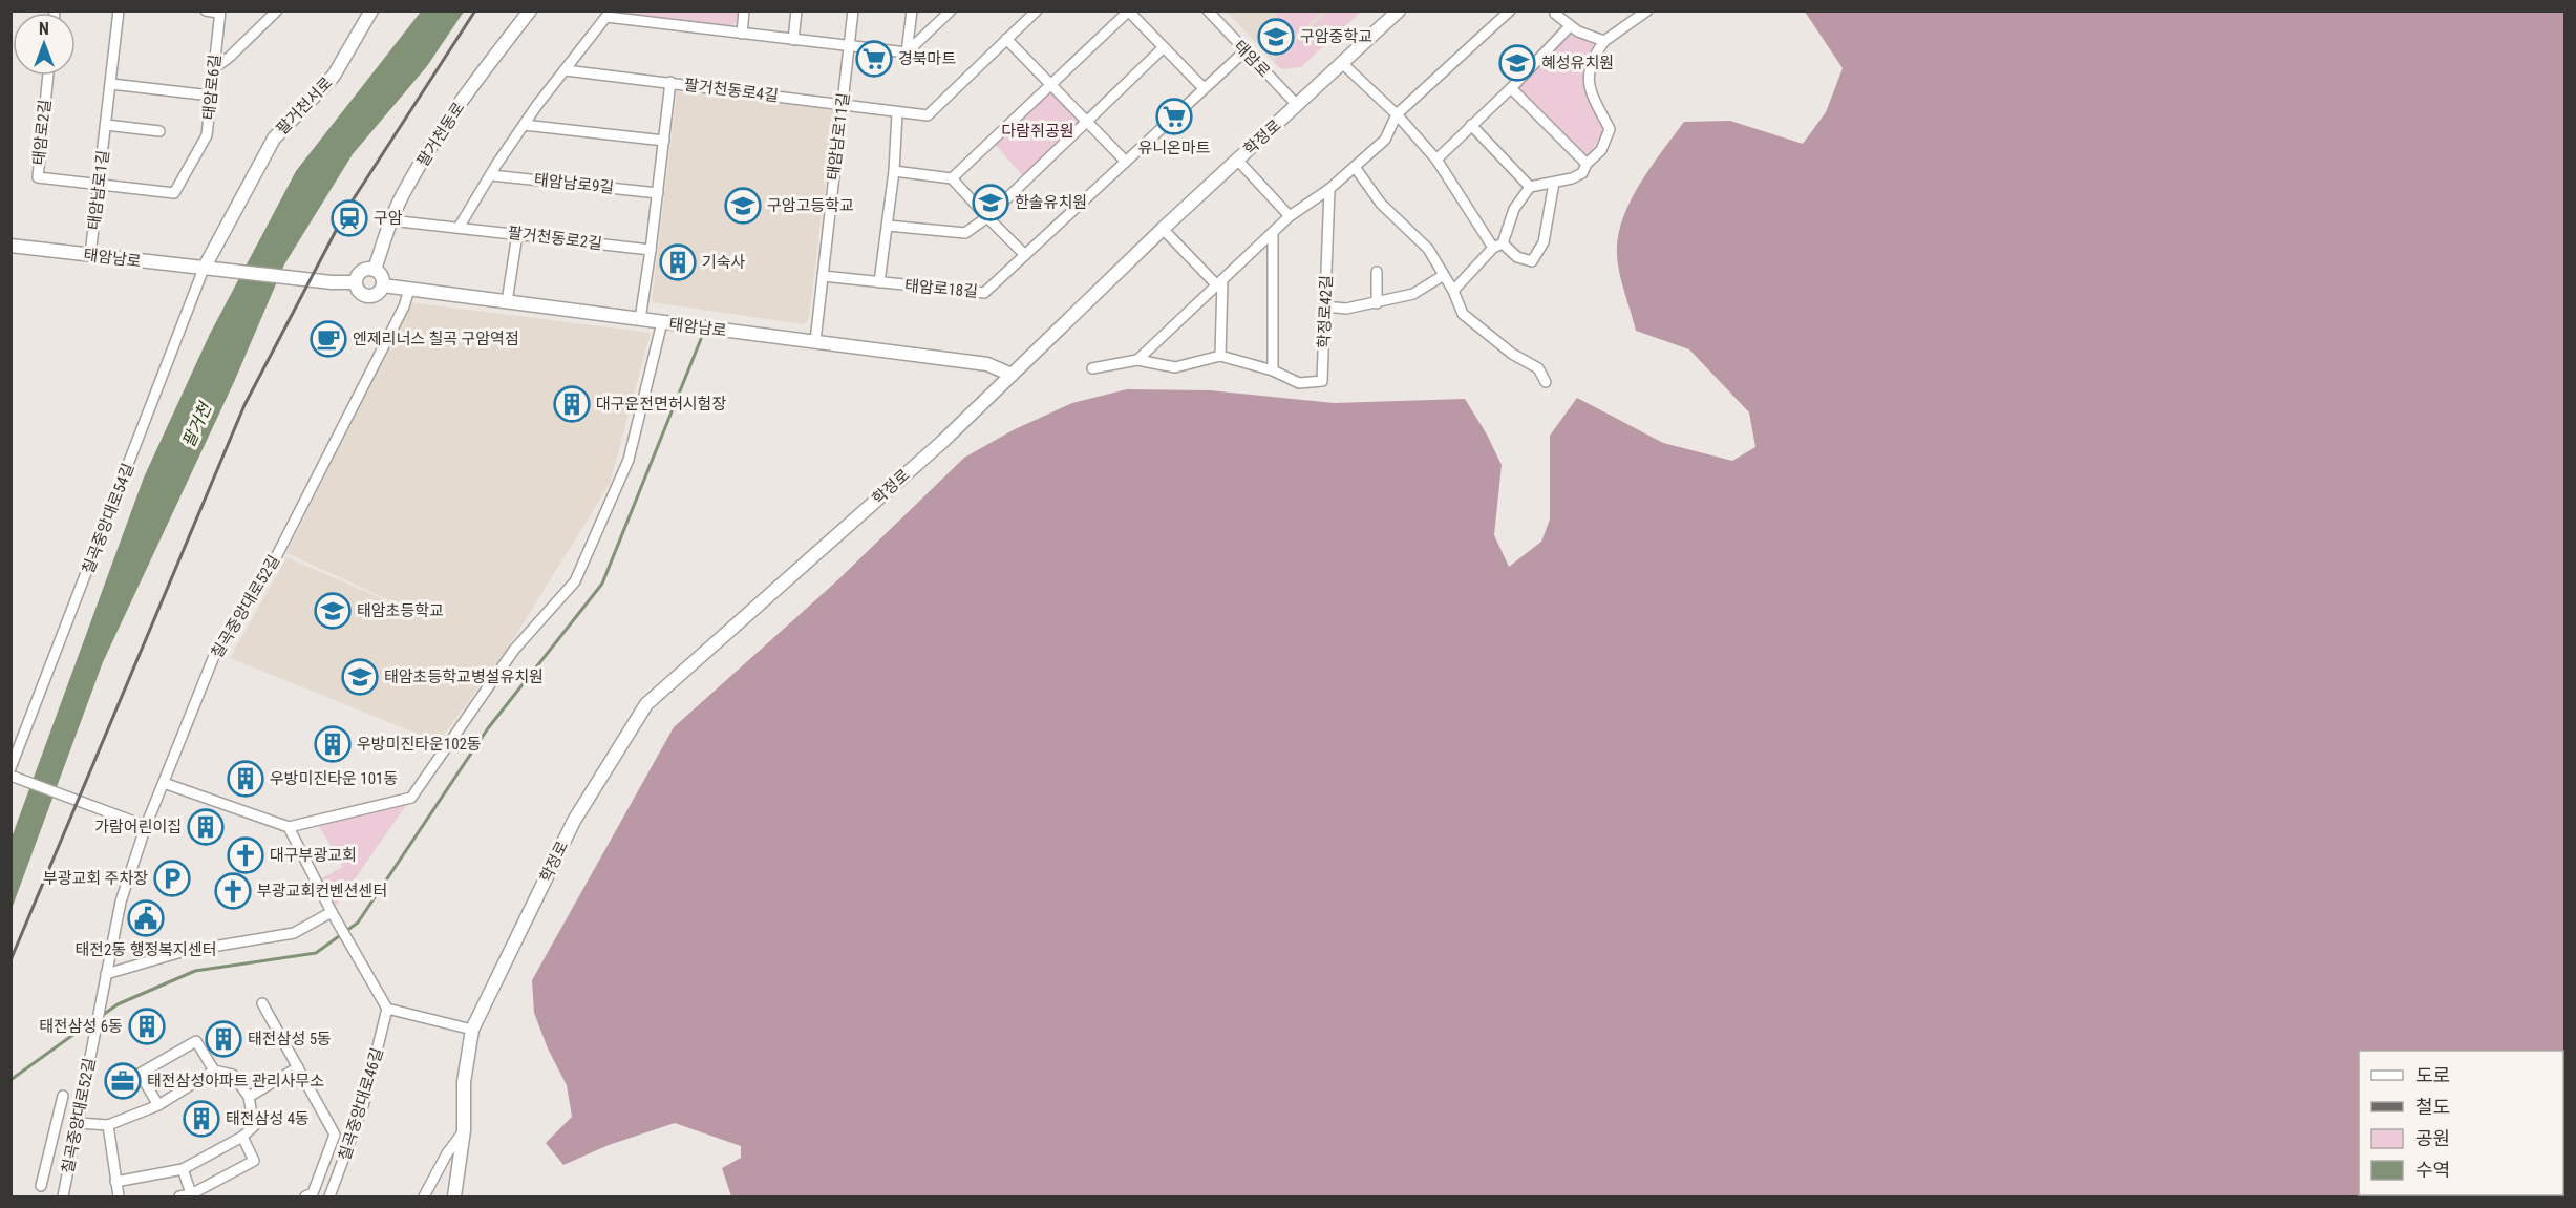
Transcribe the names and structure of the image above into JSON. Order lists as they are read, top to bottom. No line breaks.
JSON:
{"streets":{"main road":["팔거천서로","팔거천동로","학정로","태암남로"],"street":["태암로","태암로6길","팔거천동로4길","태암로2길","태암남로11길","태암남로9길","태암남로1길","팔거천동로2길","태암로18길","학정로42길","칠곡중앙대로54길","칠곡중앙대로52길","칠곡중앙대로46길"]},"crossings":[["태암로","학정로"],["태암로","태암로18길"],["태암로6길","태암로2길"],["태암로6길","태암남로1길"],["팔거천동로4길","태암남로11길"],["팔거천서로","태암남로"],["팔거천서로","칠곡중앙대로54길"],["태암로2길","태암남로1길"],["팔거천동로","팔거천동로2길"],["팔거천동로","태암남로"],["태암남로11길","태암남로"],["태암남로11길","태암로18길"],["학정로","태암남로"],["태암남로1길","태암남로"],["태암남로","칠곡중앙대로54길"],["태암남로","칠곡중앙대로52길"]],"water":["팔거천"],"parks":["다람쥐공원"],"places":{"school or university":["구암중학교","혜성유치원","한솔유치원","구암고등학교","태암초등학교","태암초등학교병설유치원"],"supermarket":["경북마트","유니온마트"],"station":["구암"],"building":["기숙사","대구운전면허시험장","우방미진타운102동","우방미진타운 101동","가람어린이집","태전삼성 6동","태전삼성 5동","태전삼성 4동"],"cafe":["엔제리너스 칠곡 구암역점"],"church":["대구부광교회","부광교회컨벤션센터"],"parking":["부광교회 주차장"],"public building":["태전2동 행정복지센터"],"office":["태전삼성아파트 관리사무소"]},"legend":["도로","철도","공원","수역"],"north":"top"}
